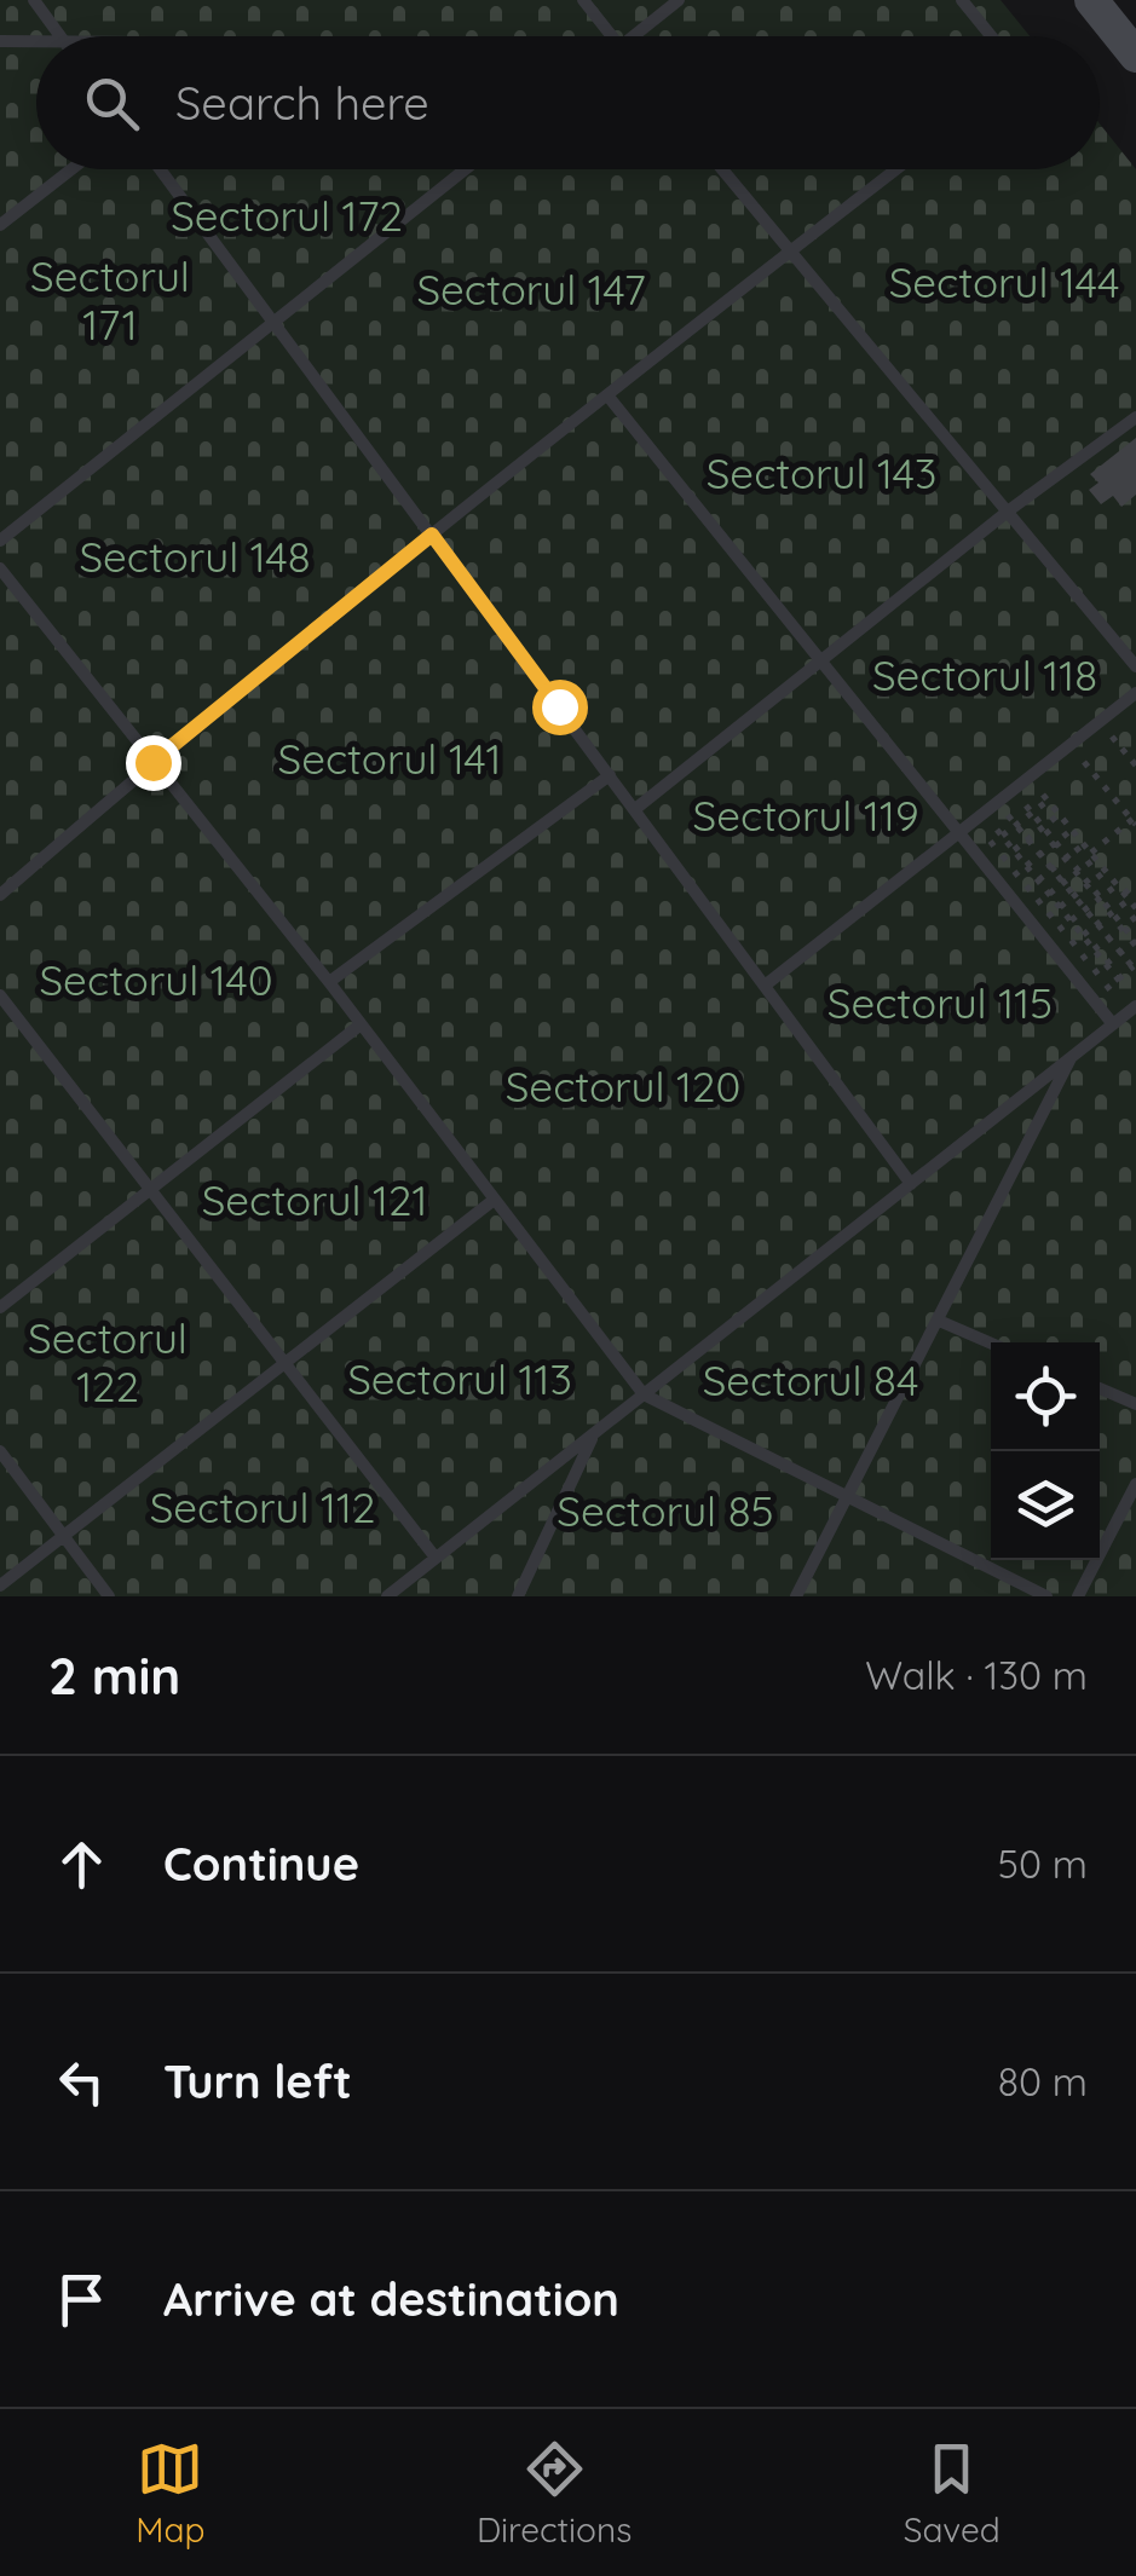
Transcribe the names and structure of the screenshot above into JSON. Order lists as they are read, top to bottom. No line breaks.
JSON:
{"parks":["Sectorul 172","Sectorul 171","Sectorul 144","Sectorul 147","Sectorul 143","Sectorul 148","Sectorul 118","Sectorul 141","Sectorul 119","Sectorul 140","Sectorul 115","Sectorul 120","Sectorul 121","Sectorul 122","Sectorul 113","Sectorul 84","Sectorul 112","Sectorul 85"],"page":{"search":"Search here","heading":["2 min","Walk · 130 m"],"list":[["Continue","50 m"],["Turn left","80 m"],"Arrive at destination"],"nav":["Map","Directions","Saved"]}}
